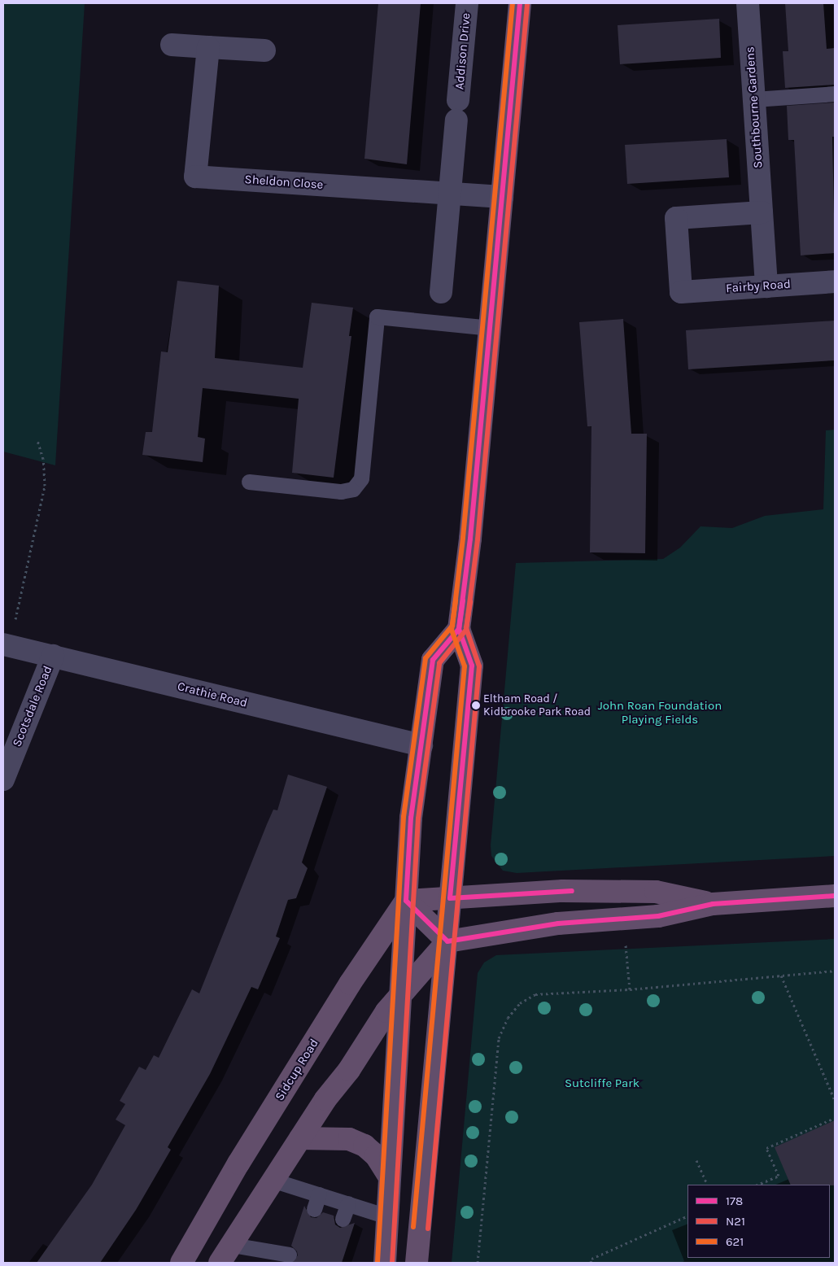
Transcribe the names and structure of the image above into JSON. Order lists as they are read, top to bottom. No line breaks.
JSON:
{"streets":{"highway":["Sidcup Road"],"street":["Addison Drive","Southbourne Gardens","Sheldon Close","Fairby Road","Crathie Road","Scotsdale Road"]},"crossings":[["Addison Drive","Sheldon Close"],["Southbourne Gardens","Fairby Road"],["Crathie Road","Scotsdale Road"]],"parks":["John Roan Foundation Playing Fields","Sutcliffe Park"],"places":["Eltham Road / Kidbrooke Park Road"],"lines":["transit line 178","transit line 621","transit line N21"],"legend":["178","N21","621"]}
